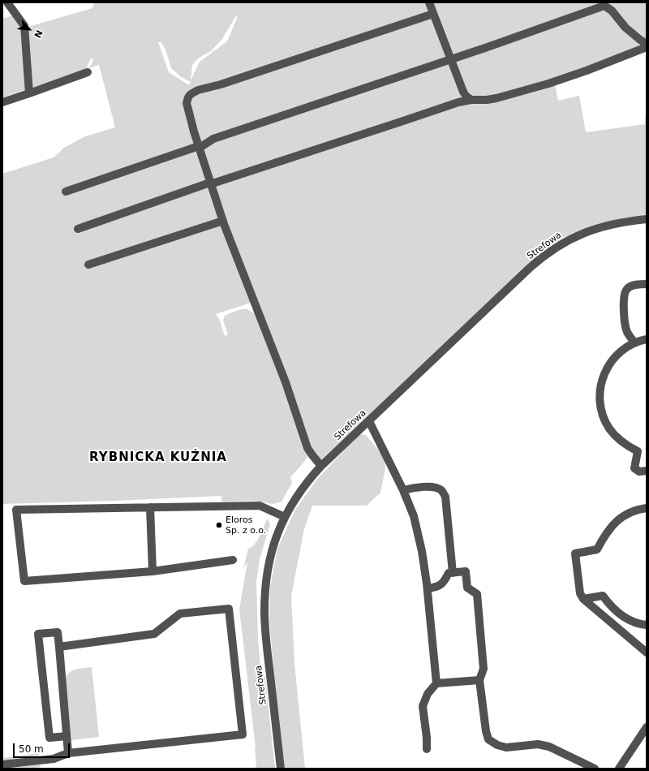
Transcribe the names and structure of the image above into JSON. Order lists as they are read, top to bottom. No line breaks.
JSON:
{"streets":{"street":["Strefowa"]},"districts":["RYBNICKA KUŹNIA"],"places":["Eloros Sp. z o.o."],"scale_bar":"50 m","north":"bottom right"}
